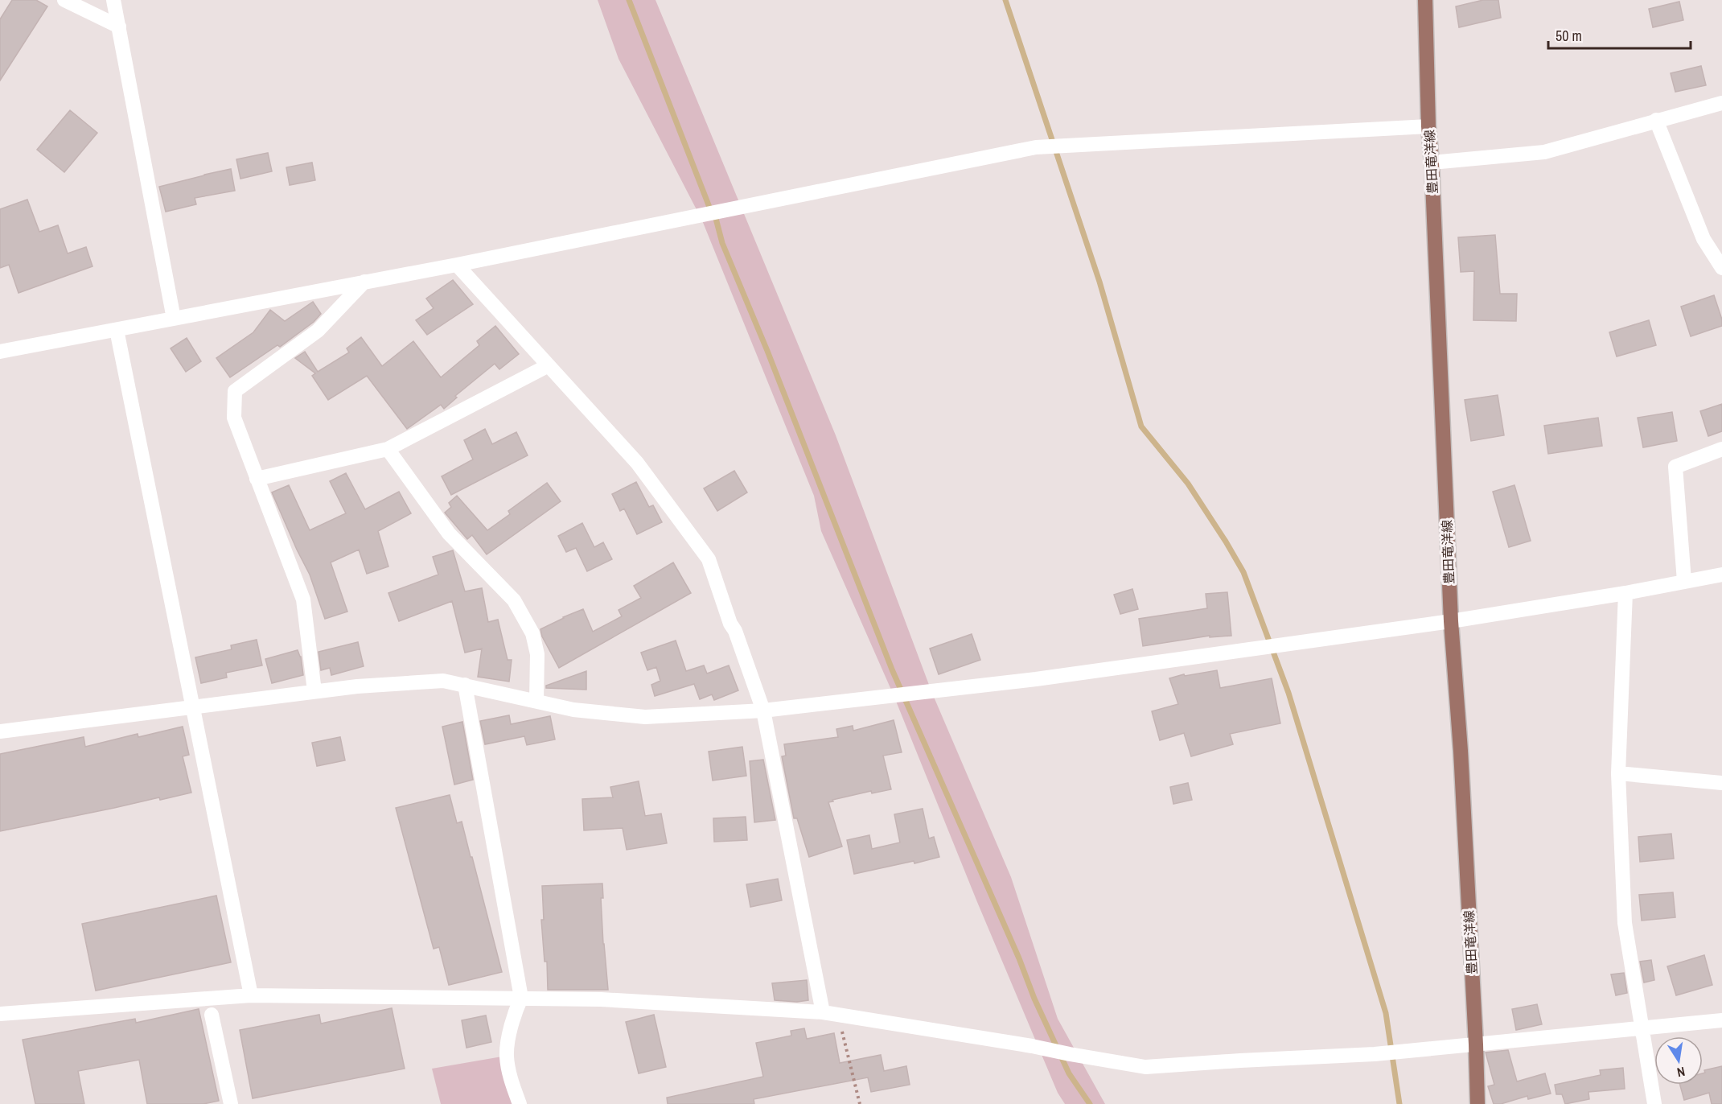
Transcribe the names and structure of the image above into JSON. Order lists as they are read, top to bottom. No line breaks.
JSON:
{"streets":{"main road":["豊田竜洋線"]},"scale_bar":"50 m","north":"bottom"}
